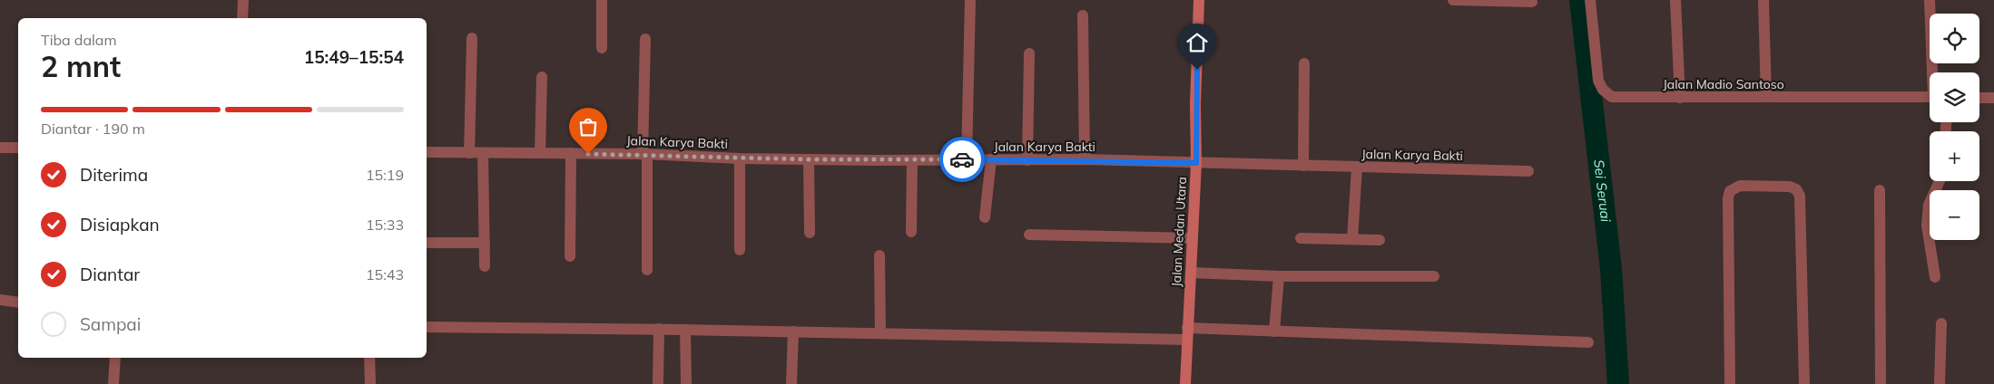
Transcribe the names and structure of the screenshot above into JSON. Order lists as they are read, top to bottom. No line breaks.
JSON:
{"streets":{"street":["Jalan Madio Santoso","Jalan Karya Bakti","Jalan Medan Utara"]},"crossings":[["Jalan Karya Bakti","Jalan Medan Utara"]],"water":["Sei Seruai"],"page":{"map_buttons":["+","−"],"heading":["2 mnt","Tiba dalam","15:49–15:54"],"bar":"Diantar · 190 m","list":[["Diterima","15:19"],["Disiapkan","15:33"],["Diantar","15:43"],"Sampai"]}}
